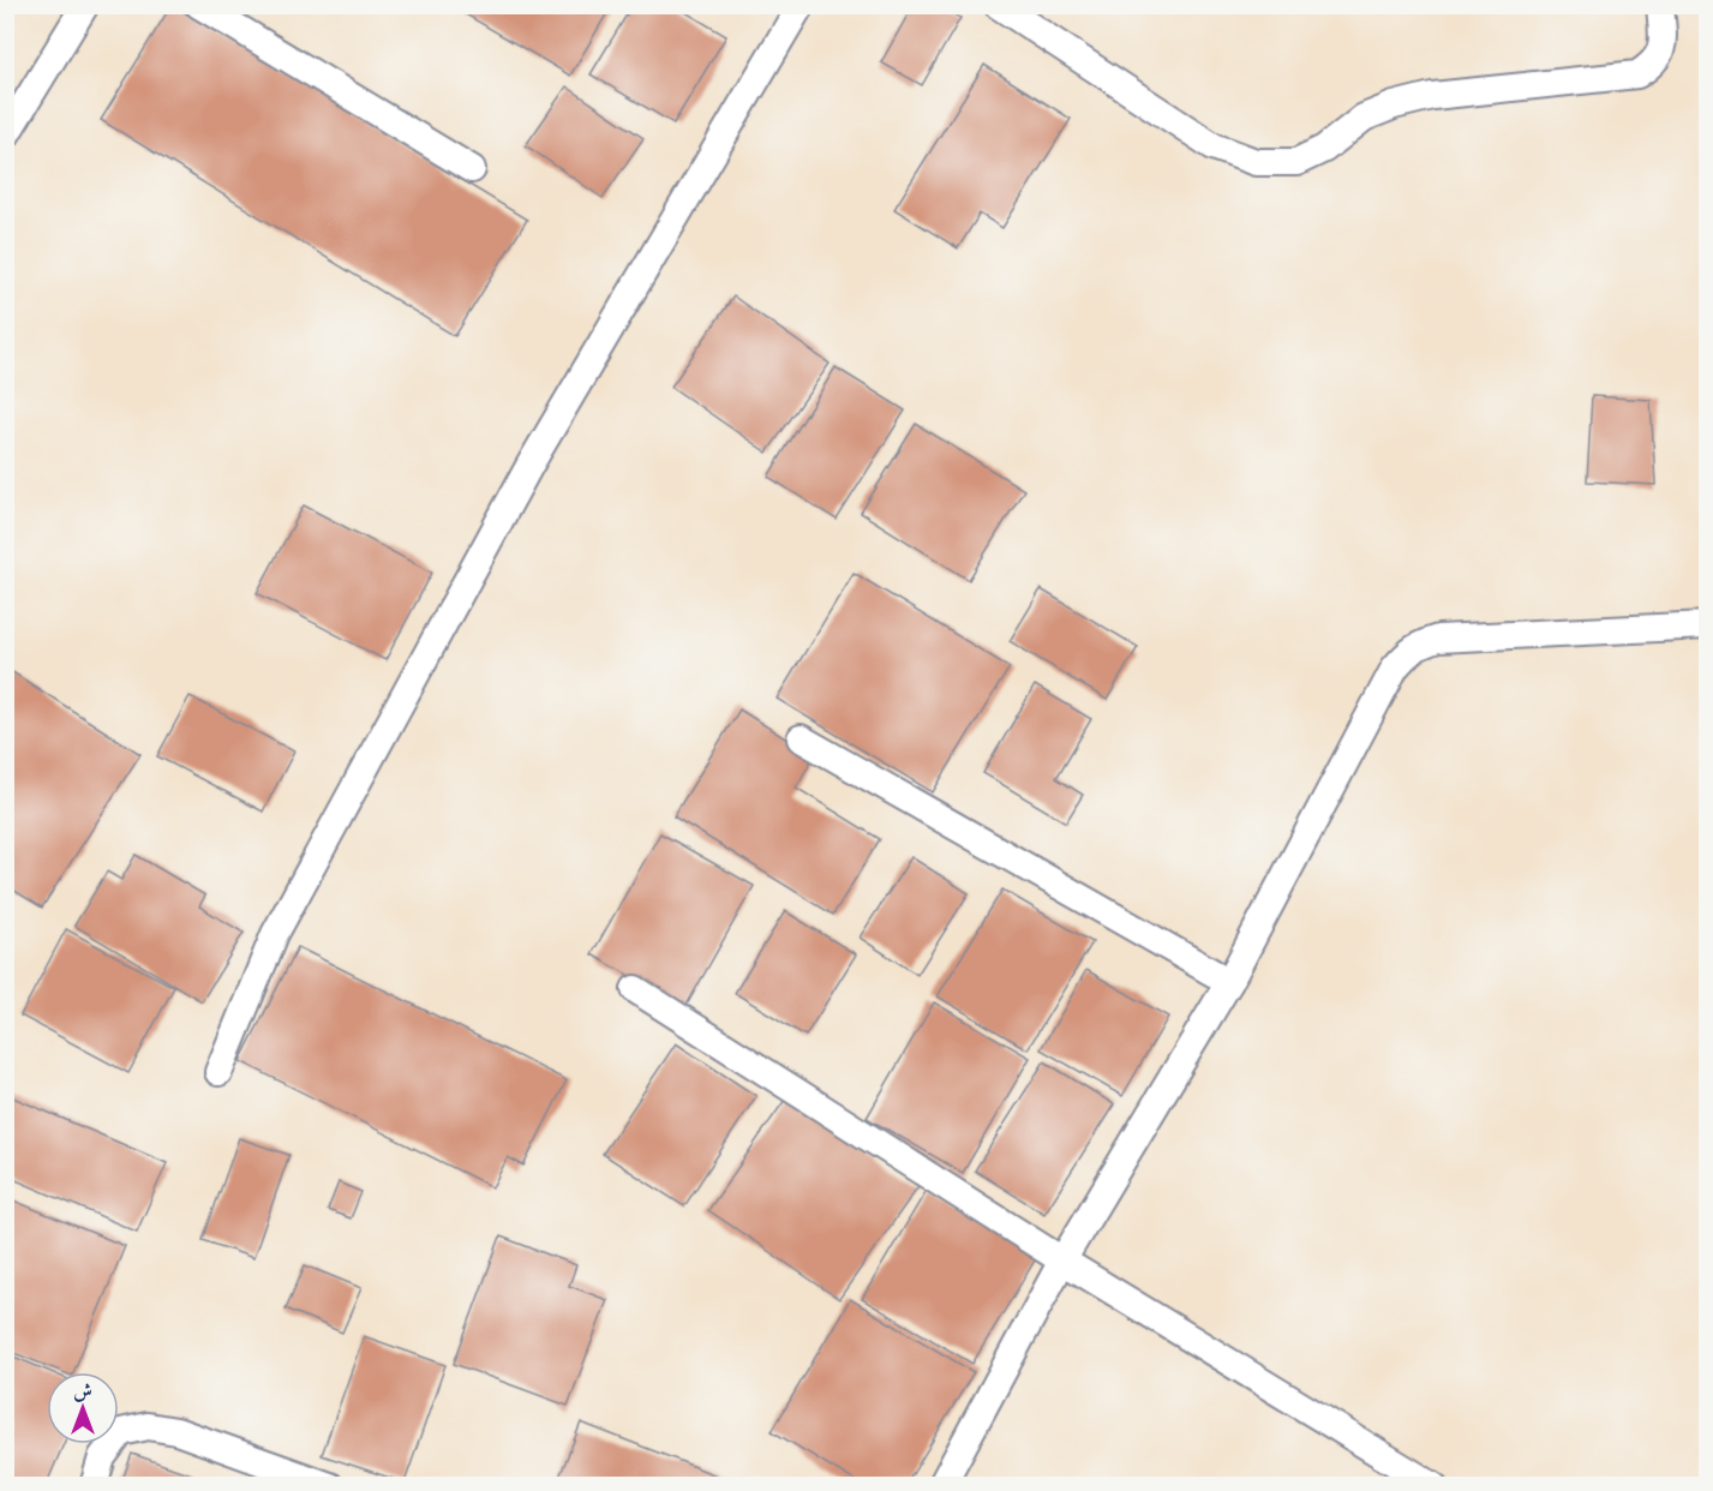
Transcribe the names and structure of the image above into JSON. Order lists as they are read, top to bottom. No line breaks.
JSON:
{"north":"top"}
